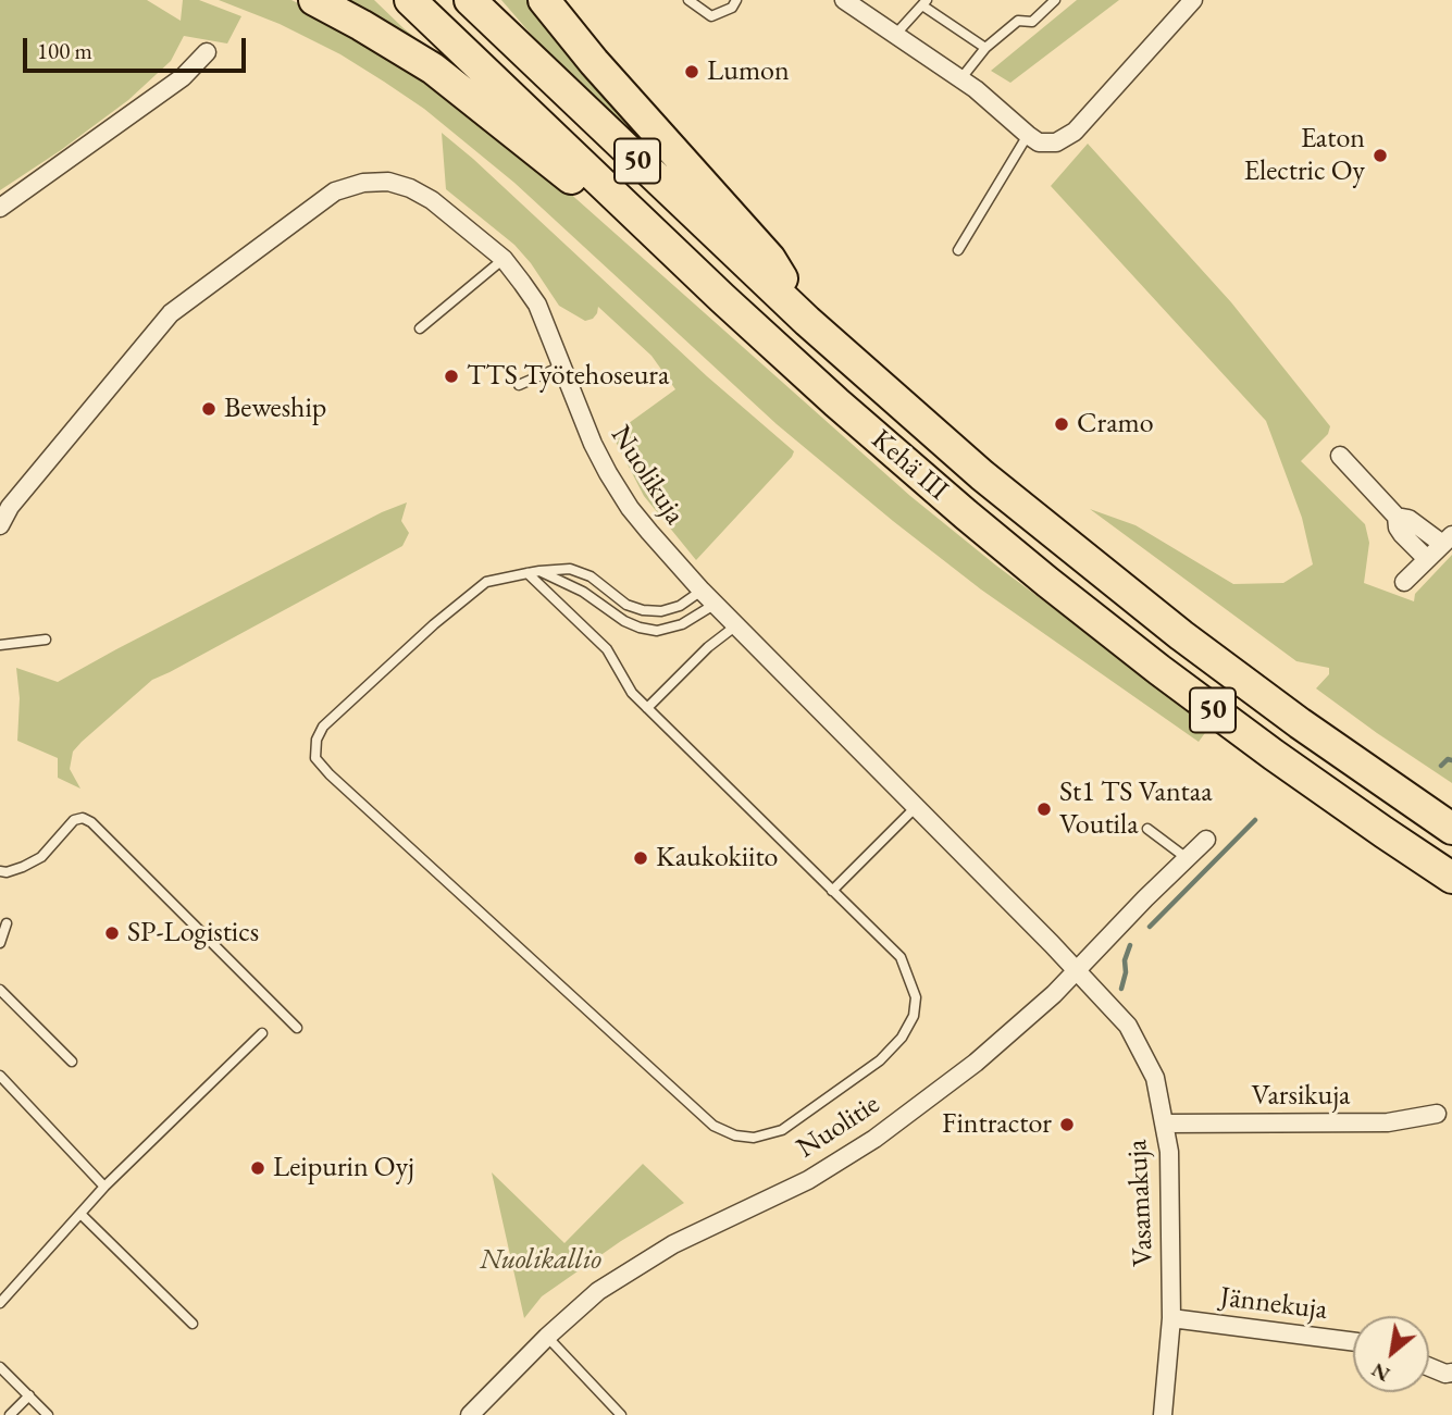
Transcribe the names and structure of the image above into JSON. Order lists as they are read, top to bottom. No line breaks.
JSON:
{"streets":{"highway":["50","Kehä III"],"street":["Nuolikuja","Varsikuja","Nuolitie","Vasamakuja","Jännekuja"]},"crossings":[["Nuolikuja","Nuolitie"],["Nuolikuja","Vasamakuja"],["Varsikuja","Vasamakuja"],["Nuolitie","Vasamakuja"],["Vasamakuja","Jännekuja"]],"parks":["Nuolikallio"],"places":["Lumon","Eaton Electric Oy","TTS Työtehoseura","Beweship","Cramo","St1 TS Vantaa Voutila","Kaukokiito","SP-Logistics","Fintractor","Leipurin Oyj"],"scale_bar":"100 m","north":"bottom left"}
